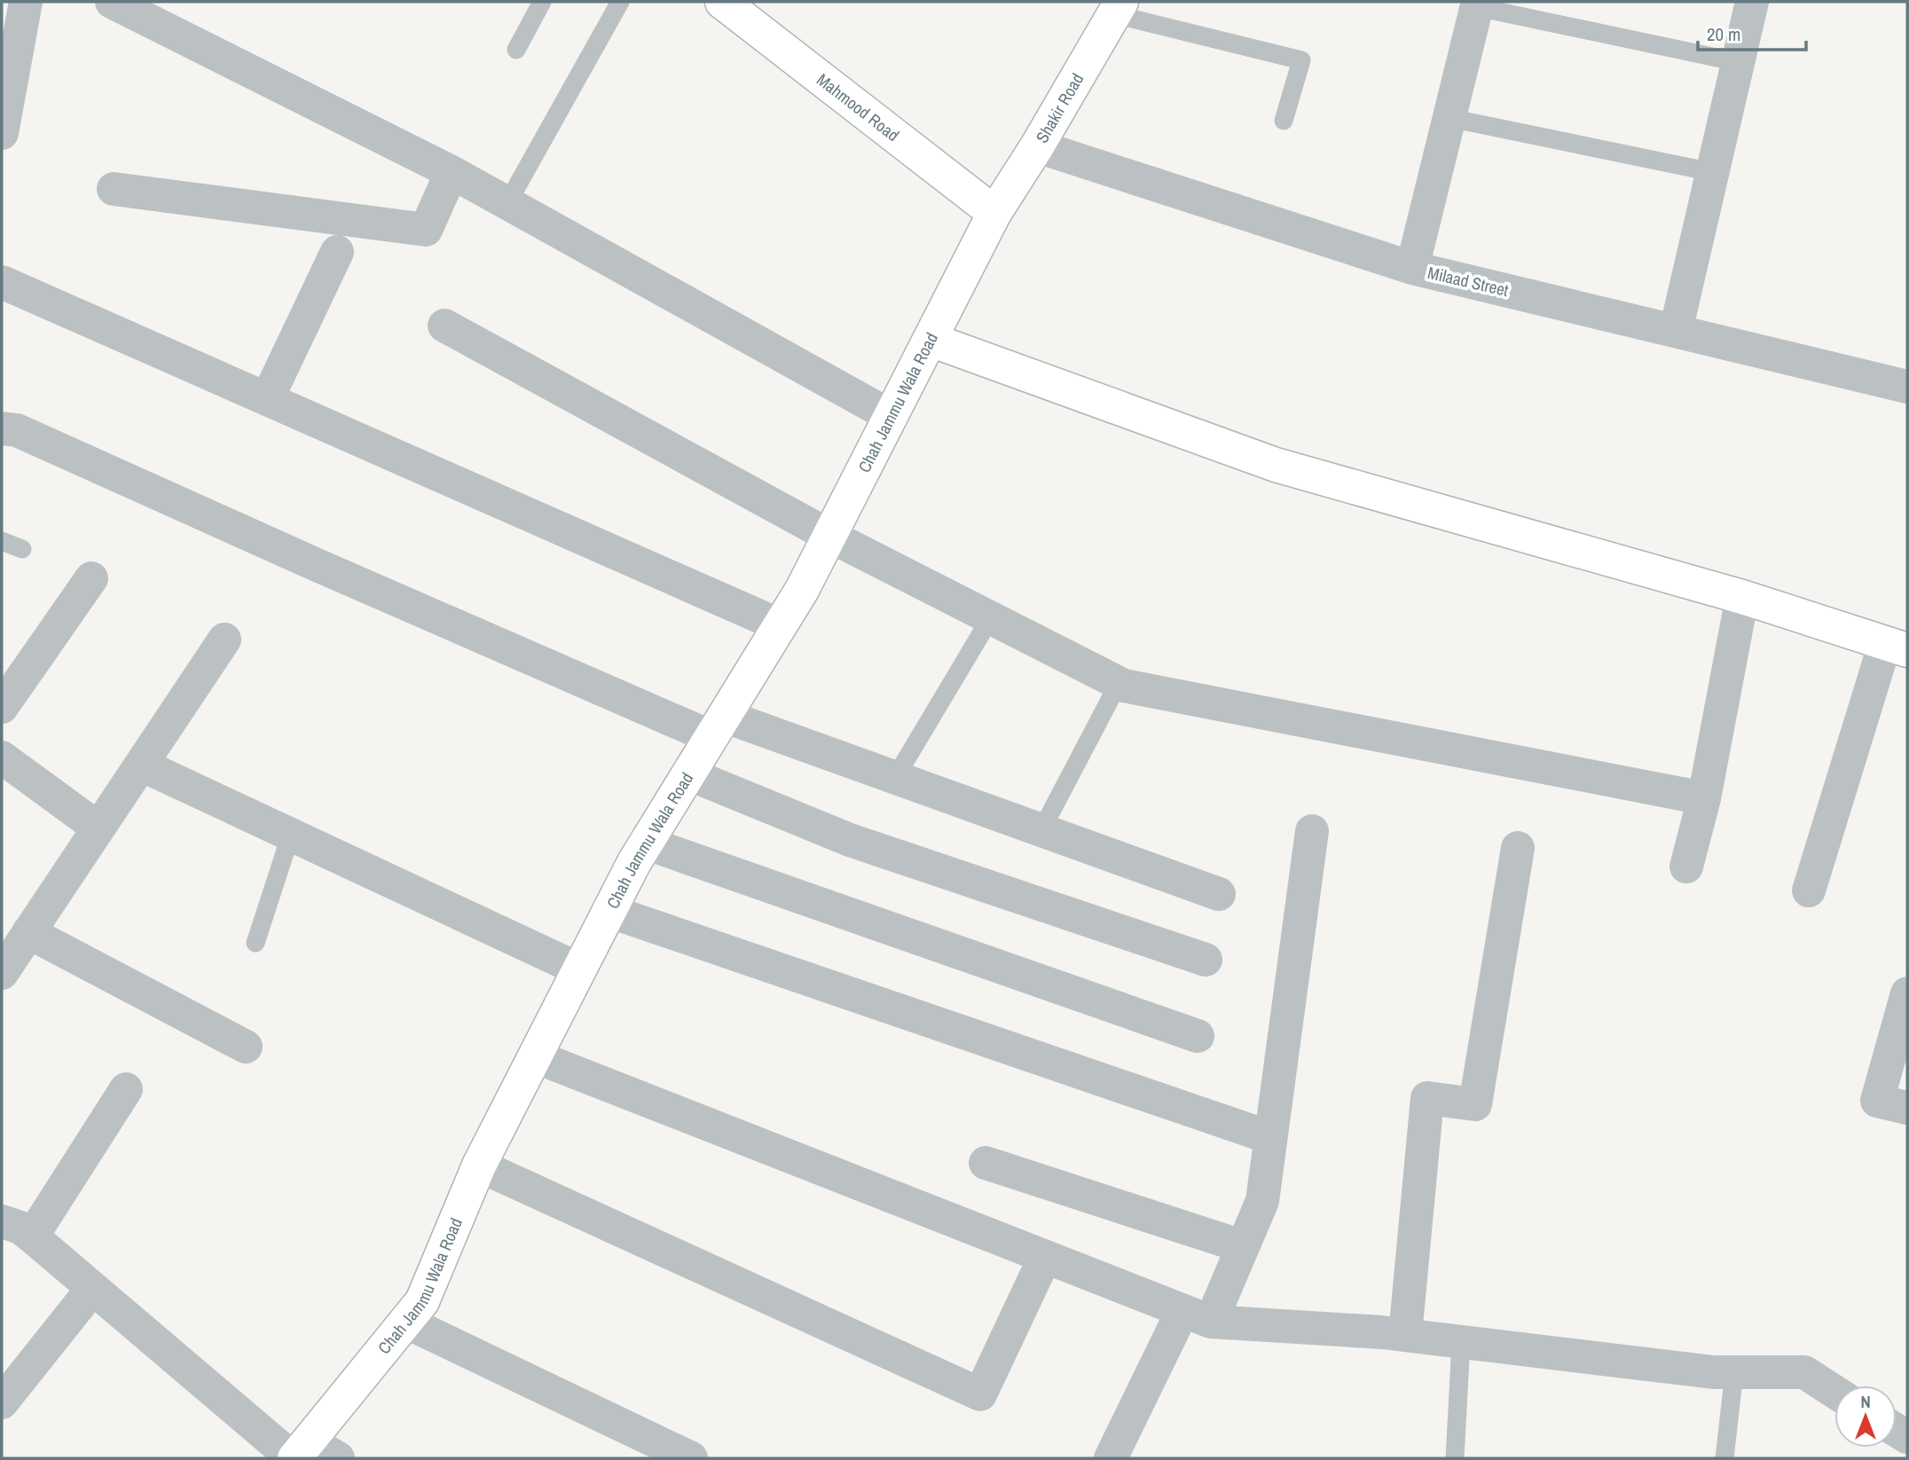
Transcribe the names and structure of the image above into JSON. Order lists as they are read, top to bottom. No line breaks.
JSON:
{"streets":{"street":["Mahmood Road","Shakir Road","Milaad Street","Chah Jammu Wala Road"]},"crossings":[["Mahmood Road","Shakir Road"],["Mahmood Road","Chah Jammu Wala Road"],["Shakir Road","Milaad Street"],["Shakir Road","Chah Jammu Wala Road"]],"scale_bar":"20 m","north":"top"}
